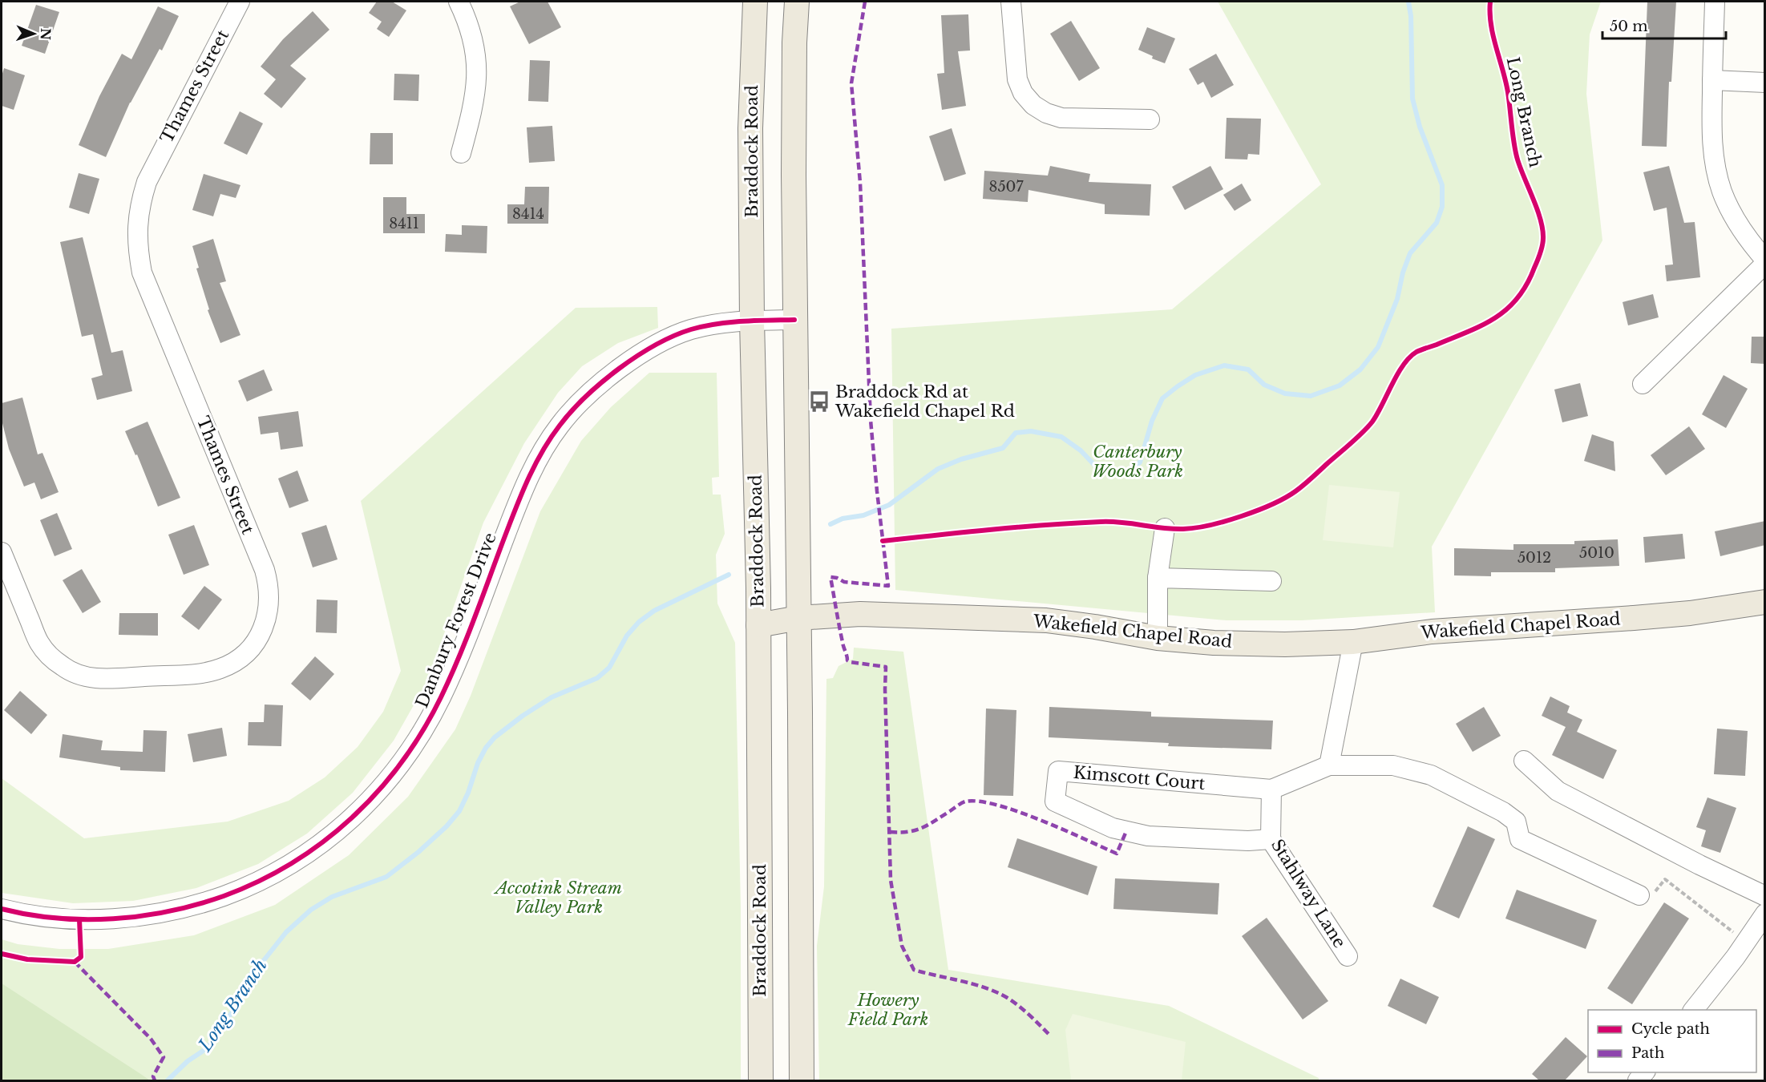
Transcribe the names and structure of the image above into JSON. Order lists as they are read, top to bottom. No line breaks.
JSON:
{"streets":{"main road":["Braddock Road","Wakefield Chapel Road"],"street":["Thames Street","Danbury Forest Drive","Kimscott Court","Stahlway Lane"],"cycle path":["Long Branch"]},"crossings":[["Braddock Road","Danbury Forest Drive"],["Braddock Road","Wakefield Chapel Road"],["Kimscott Court","Stahlway Lane"]],"water":["Long Branch"],"parks":["Canterbury Woods Park","Accotink Stream Valley Park","Howery Field Park"],"places":{"bus stop":["Braddock Rd at Wakefield Chapel Rd"]},"house_numbers":["8507","8414","8411","5010","5012"],"legend":["Cycle path","Path"],"scale_bar":"50 m","north":"right"}
